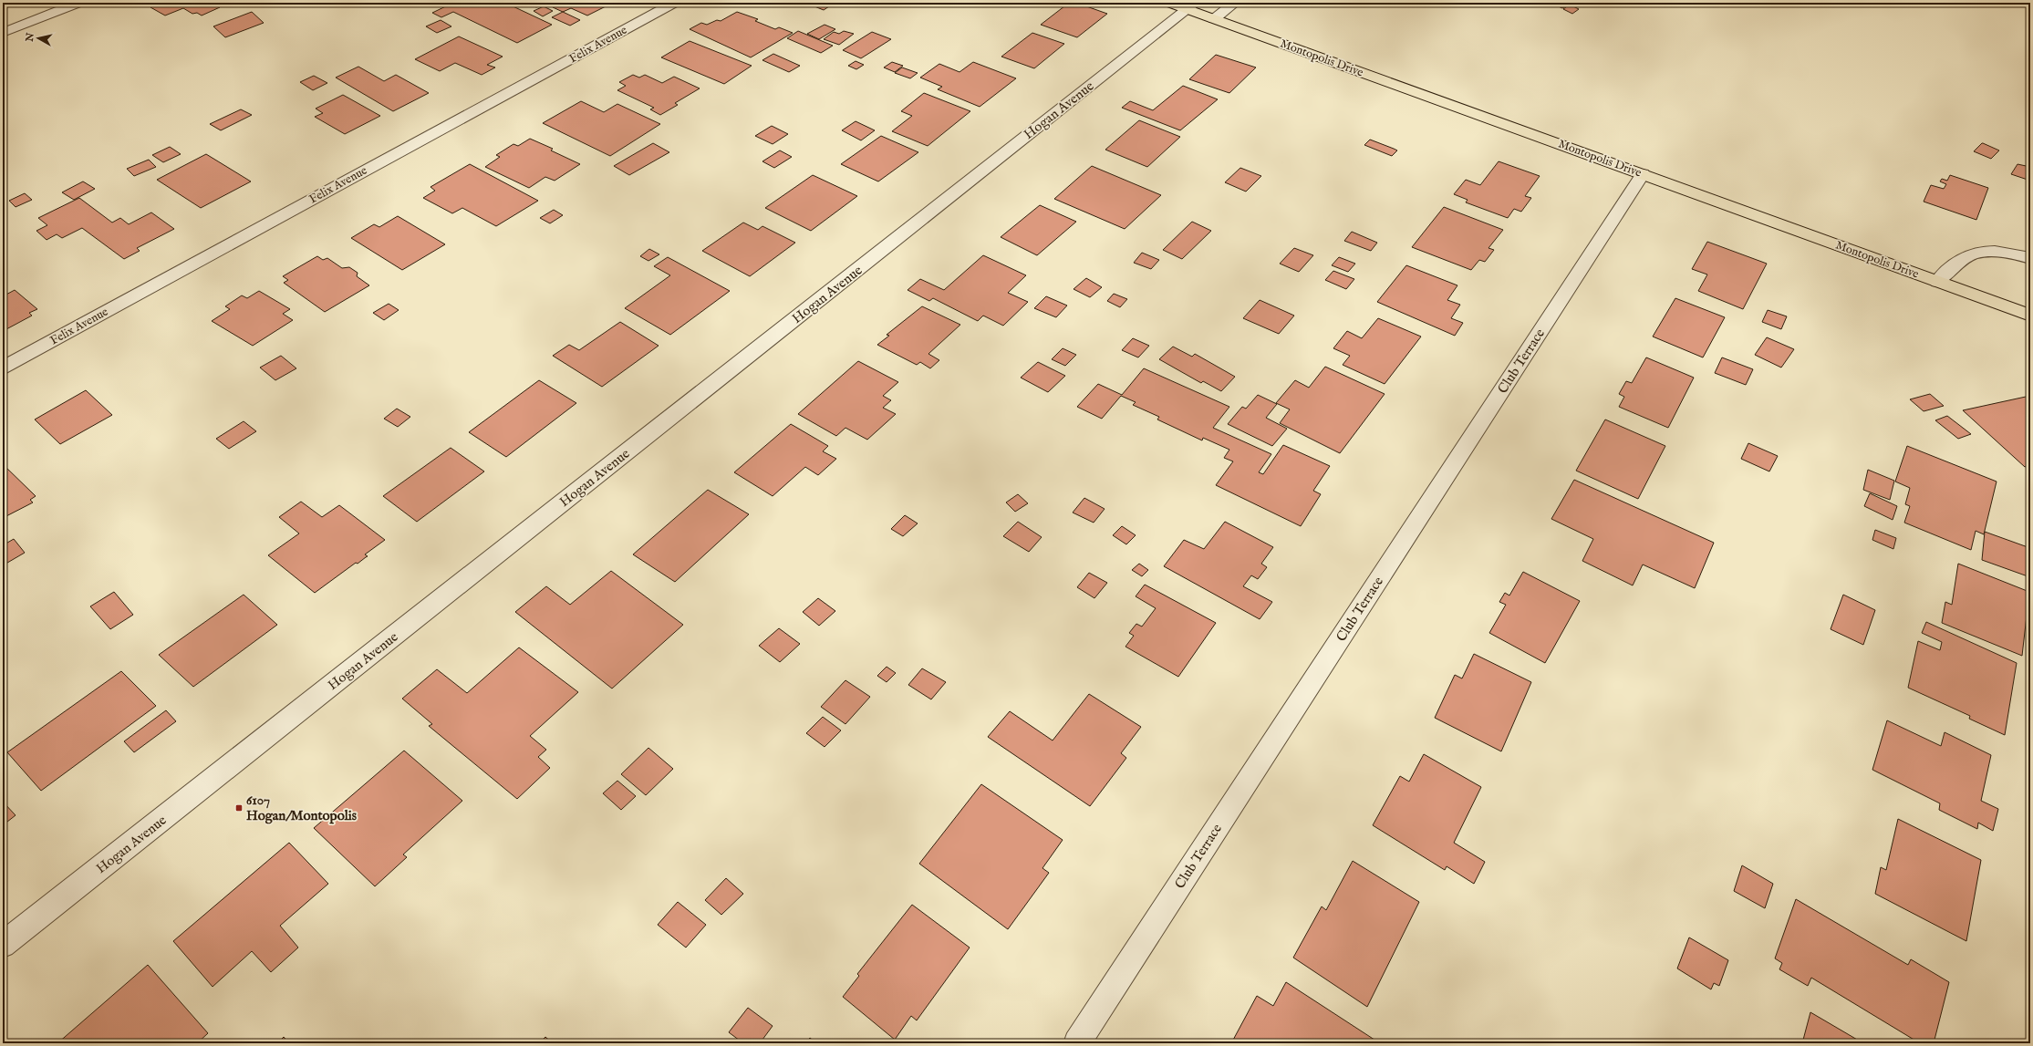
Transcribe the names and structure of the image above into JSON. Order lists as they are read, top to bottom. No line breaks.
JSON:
{"streets":{"main road":["Montopolis Drive"],"street":["Felix Avenue","Hogan Avenue","Club Terrace"]},"crossings":[["Montopolis Drive","Hogan Avenue"],["Montopolis Drive","Club Terrace"]],"places":{"transit":["6107 Hogan/Montopolis"]},"north":"left"}
